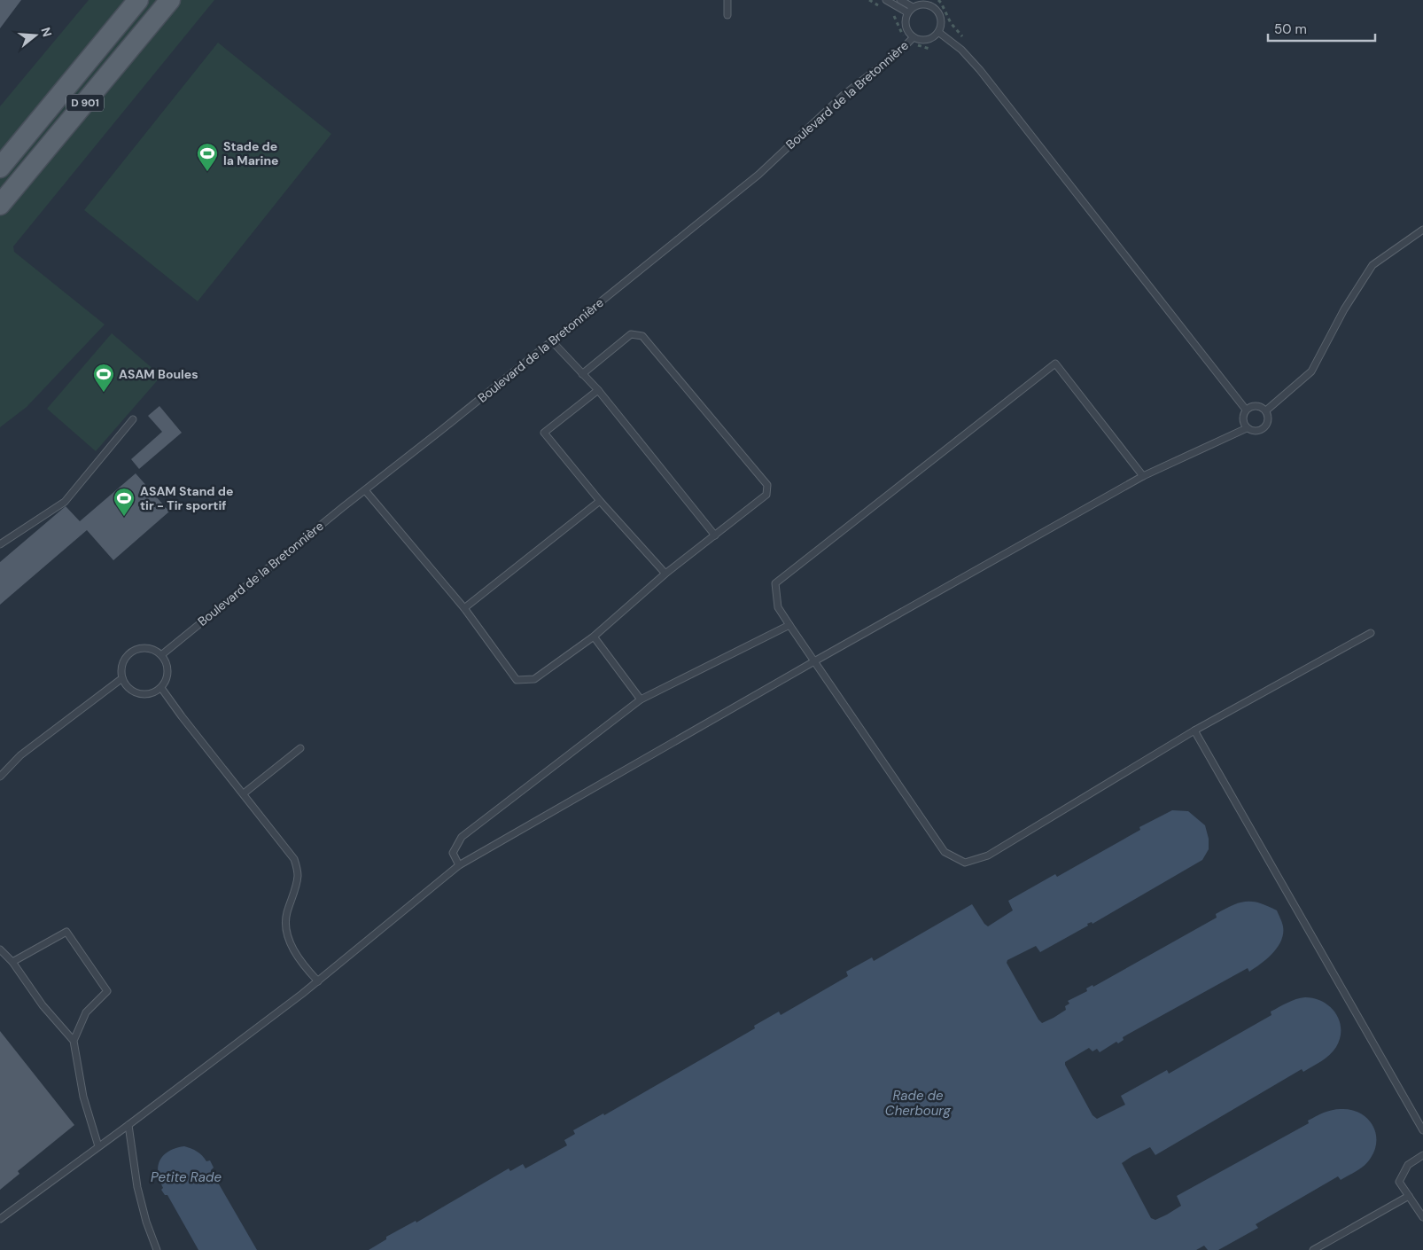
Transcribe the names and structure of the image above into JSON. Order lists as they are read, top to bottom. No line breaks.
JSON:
{"streets":{"main road":["D 901"],"lane":["Boulevard de la Bretonnière"]},"water":["Rade de Cherbourg","Petite Rade"],"places":{"sports":["Stade de la Marine","ASAM Boules","ASAM Stand de tir - Tir sportif"]},"scale_bar":"50 m","north":"right"}
